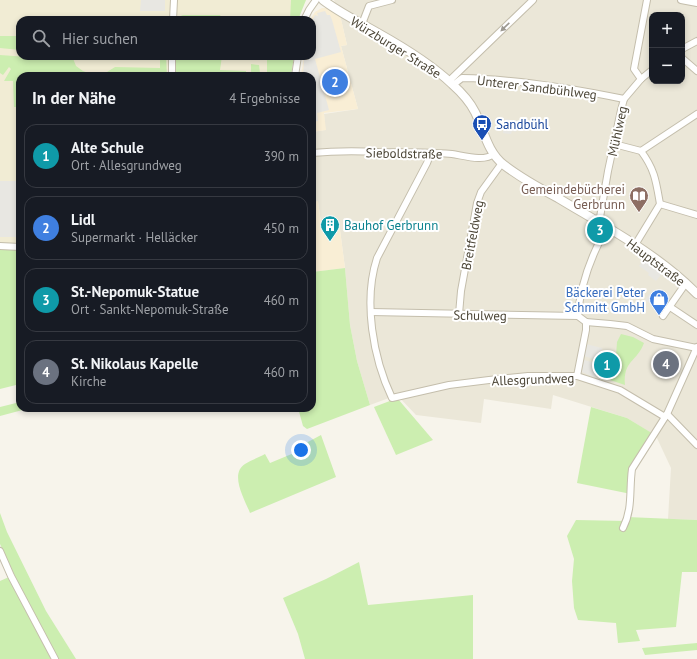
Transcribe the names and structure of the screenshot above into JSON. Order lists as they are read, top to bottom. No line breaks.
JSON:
{"streets":{"street":["Würzburger Straße","Unterer Sandbühlweg","Mühlweg","Sieboldstraße","Breitfeldweg","Hauptstraße","Schulweg","Allesgrundweg"]},"crossings":[["Würzburger Straße","Unterer Sandbühlweg"],["Würzburger Straße","Sieboldstraße"],["Würzburger Straße","Hauptstraße"],["Unterer Sandbühlweg","Mühlweg"],["Mühlweg","Hauptstraße"],["Sieboldstraße","Hauptstraße"],["Breitfeldweg","Hauptstraße"],["Breitfeldweg","Schulweg"],["Schulweg","Allesgrundweg"]],"places":{"bus stop":["Sandbühl"],"library":["Gemeindebücherei Gerbrunn"],"building":["Bauhof Gerbrunn"],"shop":["Bäckerei Peter Schmitt GmbH"]},"page":{"map_buttons":["+","−"],"search":"Hier suchen","pins":["2","3","4","1"],"heading":["In der Nähe","4 Ergebnisse"],"list":[{"mark":"1","name":"Alte Schule","note":"Ort · Allesgrundweg","value":"390 m"},{"mark":"2","name":"Lidl","note":"Supermarkt · Helläcker","value":"450 m"},{"mark":"3","name":"St.-Nepomuk-Statue","note":"Ort · Sankt-Nepomuk-Straße","value":"460 m"},{"mark":"4","name":"St. Nikolaus Kapelle","note":"Kirche","value":"460 m"}]}}
